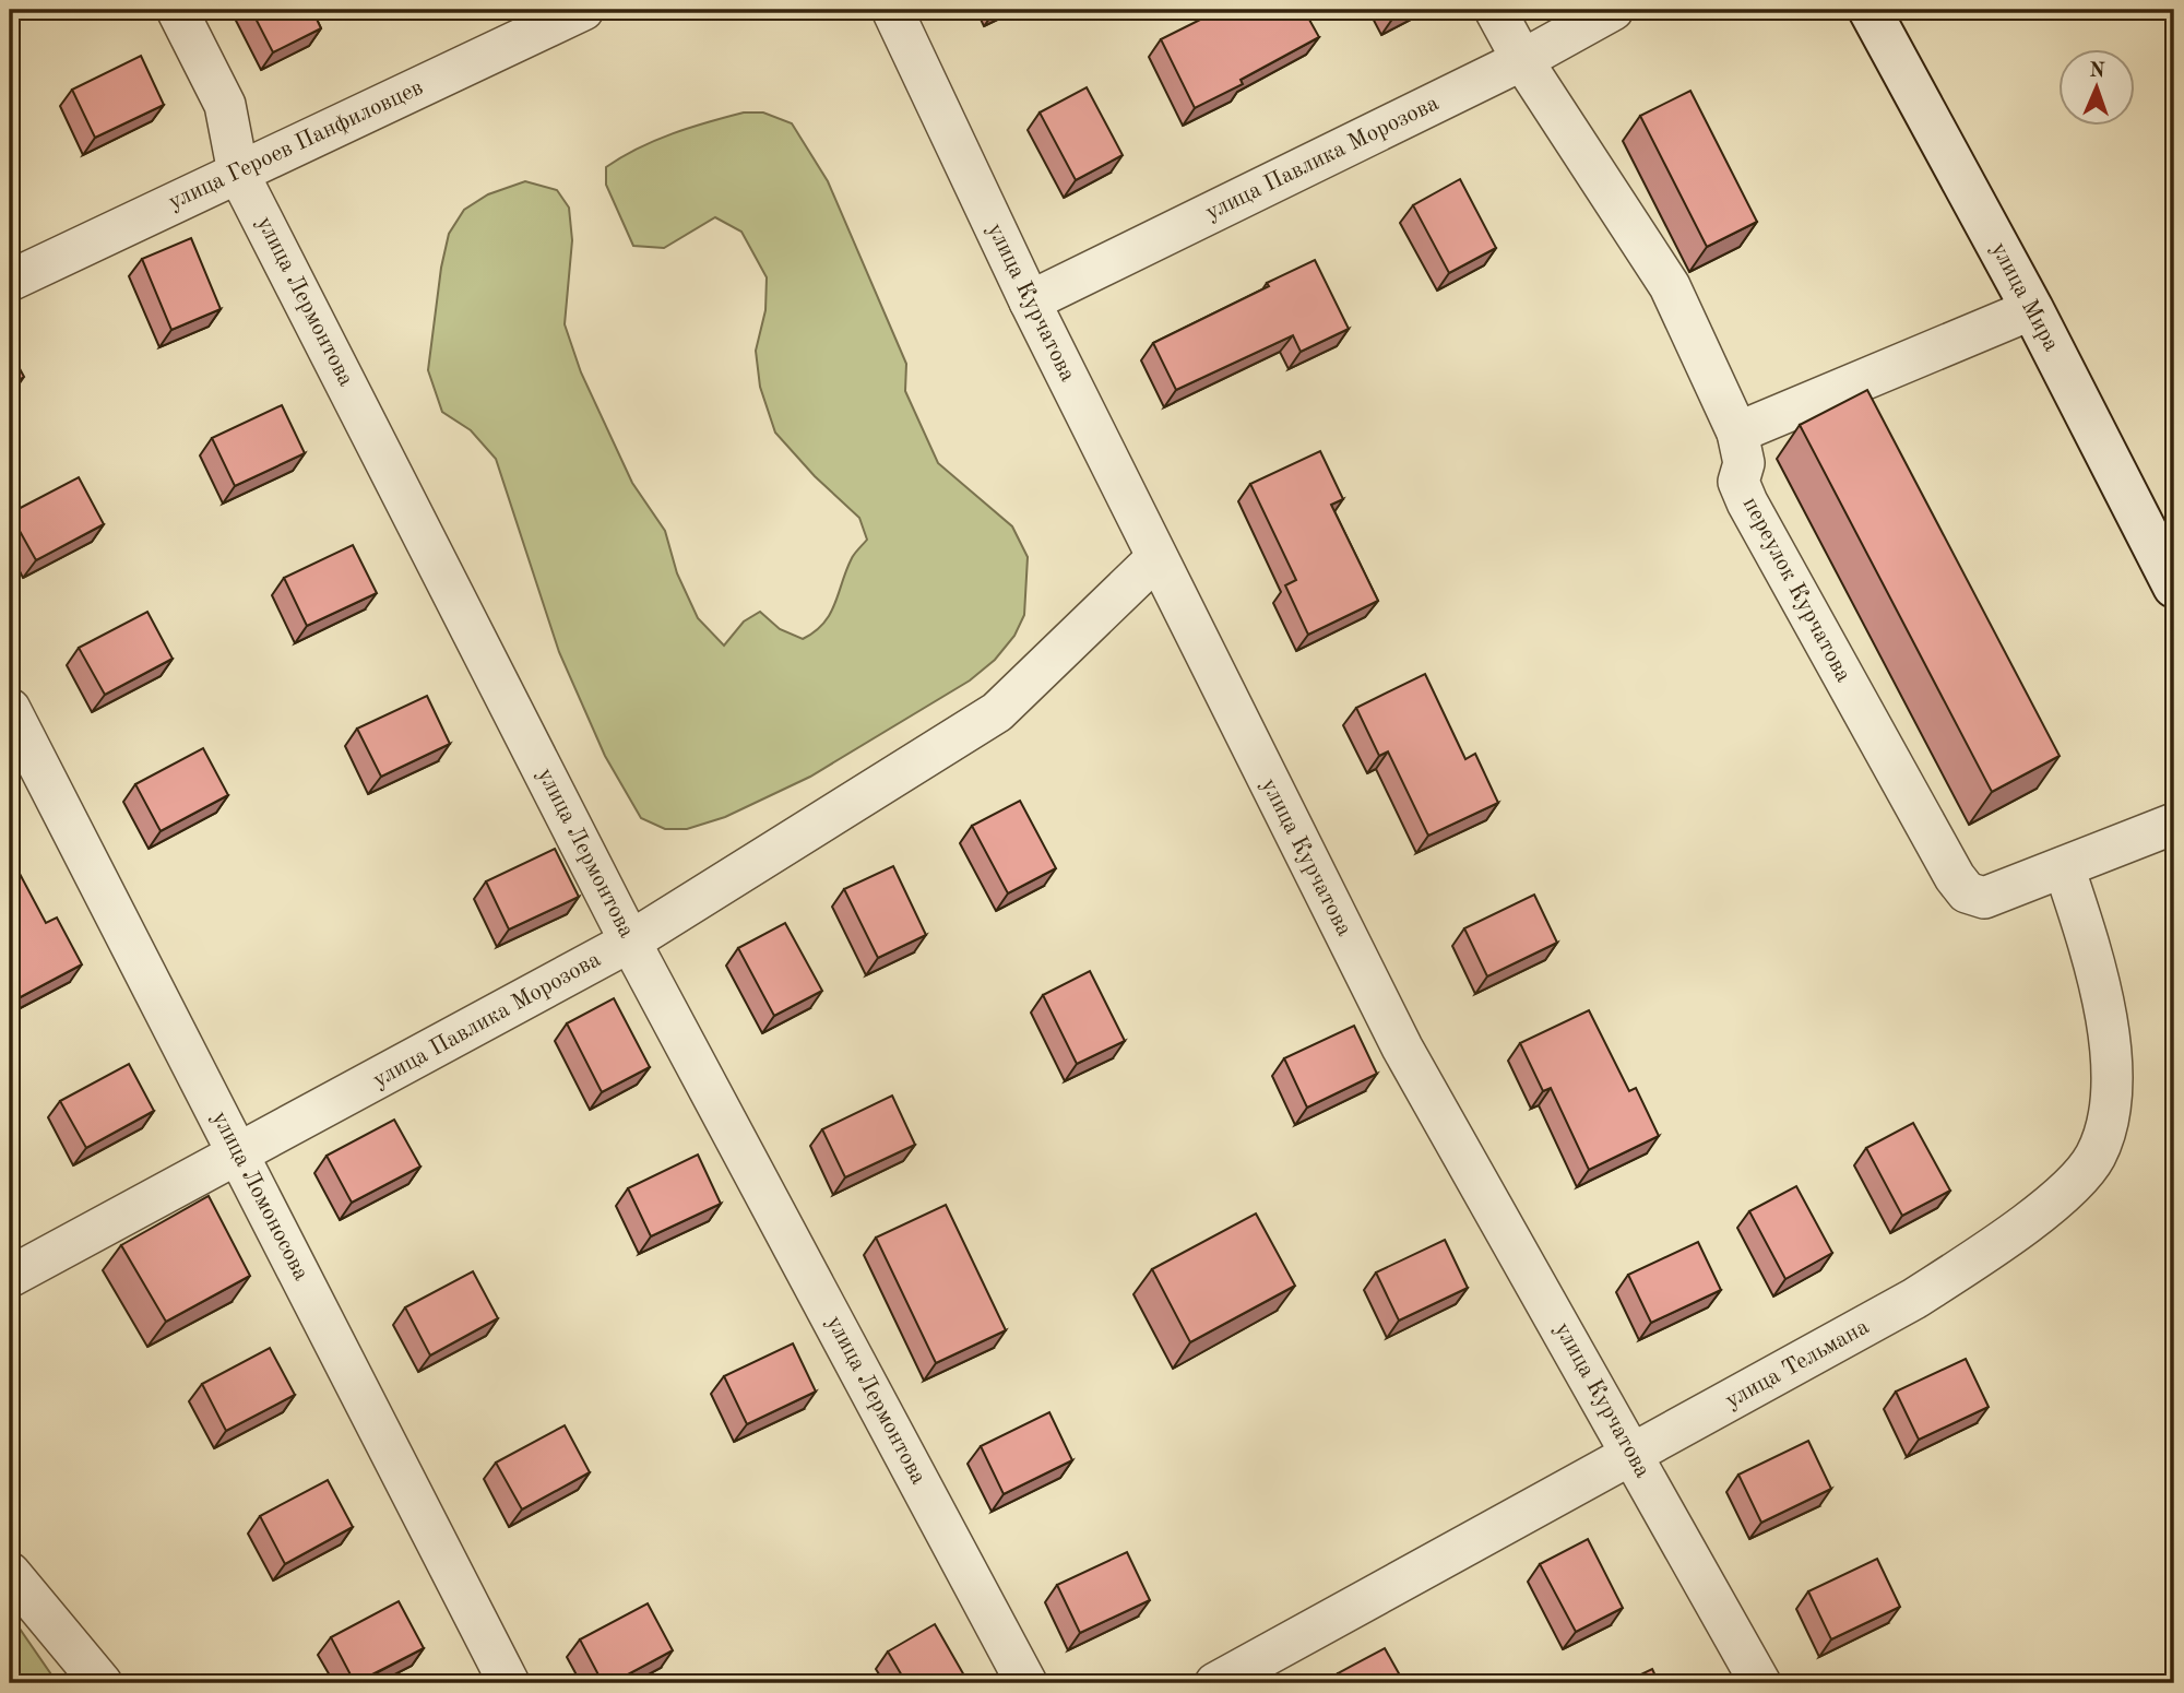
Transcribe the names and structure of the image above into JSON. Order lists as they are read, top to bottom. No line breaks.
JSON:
{"streets":{"main road":["улица Мира"],"street":["улица Героев Панфиловцев","улица Павлика Морозова","улица Лермонтова","улица Курчатова","переулок Курчатова","улица Ломоносова","улица Тельмана"]},"crossings":[["улица Героев Панфиловцев","улица Лермонтова"],["улица Павлика Морозова","улица Лермонтова"],["улица Павлика Морозова","улица Курчатова"],["улица Павлика Морозова","переулок Курчатова"],["улица Павлика Морозова","улица Ломоносова"],["улица Курчатова","улица Тельмана"],["переулок Курчатова","улица Тельмана"]],"north":"top"}
